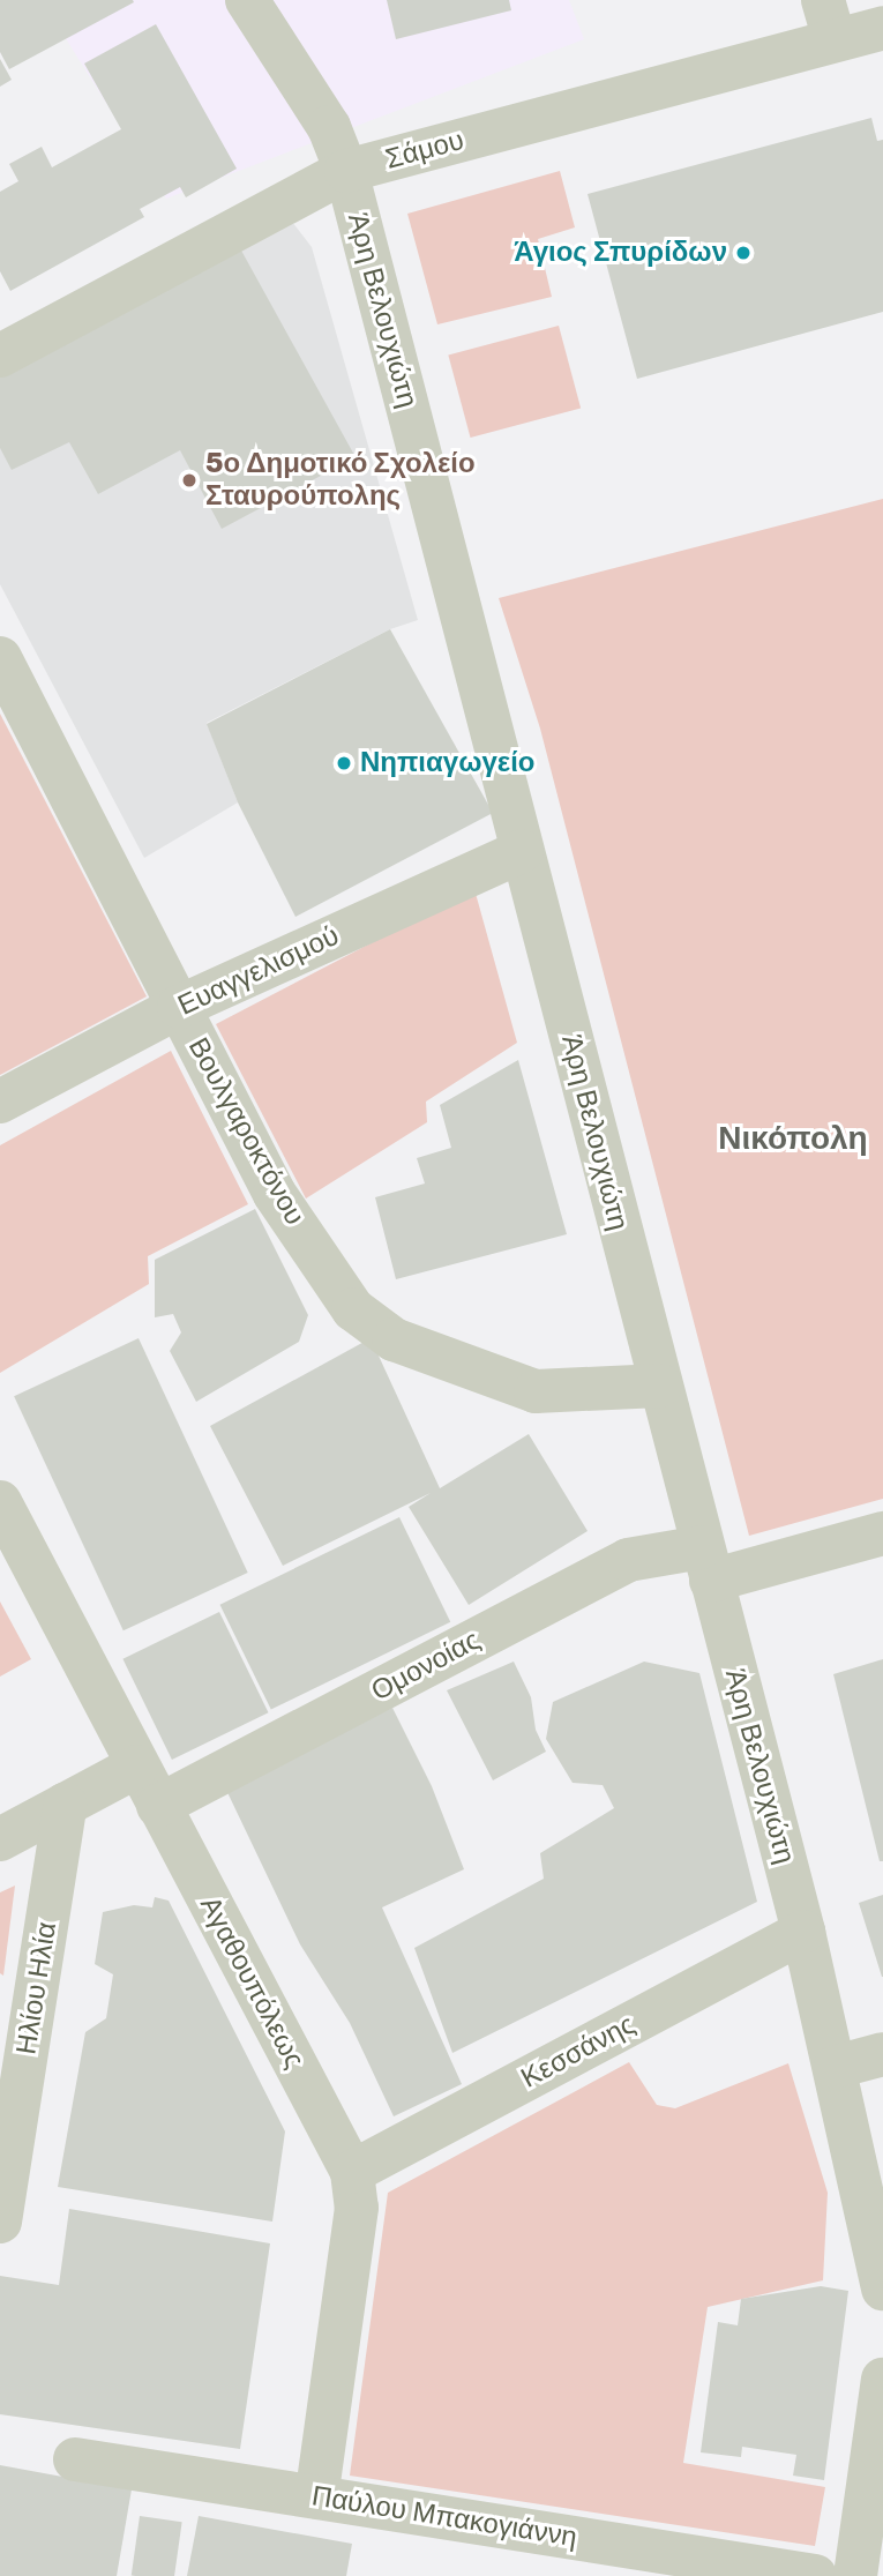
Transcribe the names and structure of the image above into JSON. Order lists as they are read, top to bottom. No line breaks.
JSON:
{"streets":{"street":["Σάμου","Άρη Βελουχιώτη","Ευαγγελισμού","Βουλγαροκτόνου","Ομονοίας","Αγαθουπόλεως","Ηλίου Ηλία","Κεσσάνης","Παύλου Μπακογιάννη"]},"crossings":[["Σάμου","Άρη Βελουχιώτη"],["Άρη Βελουχιώτη","Ευαγγελισμού"],["Άρη Βελουχιώτη","Βουλγαροκτόνου"],["Άρη Βελουχιώτη","Ομονοίας"],["Άρη Βελουχιώτη","Κεσσάνης"],["Ευαγγελισμού","Βουλγαροκτόνου"],["Ομονοίας","Αγαθουπόλεως"],["Αγαθουπόλεως","Κεσσάνης"],["Αγαθουπόλεως","Παύλου Μπακογιάννη"]],"districts":["Νικόπολη"],"places":["Άγιος Σπυρίδων","5ο Δημοτικό Σχολείο Σταυρούπολης","Νηπιαγωγείο"]}
